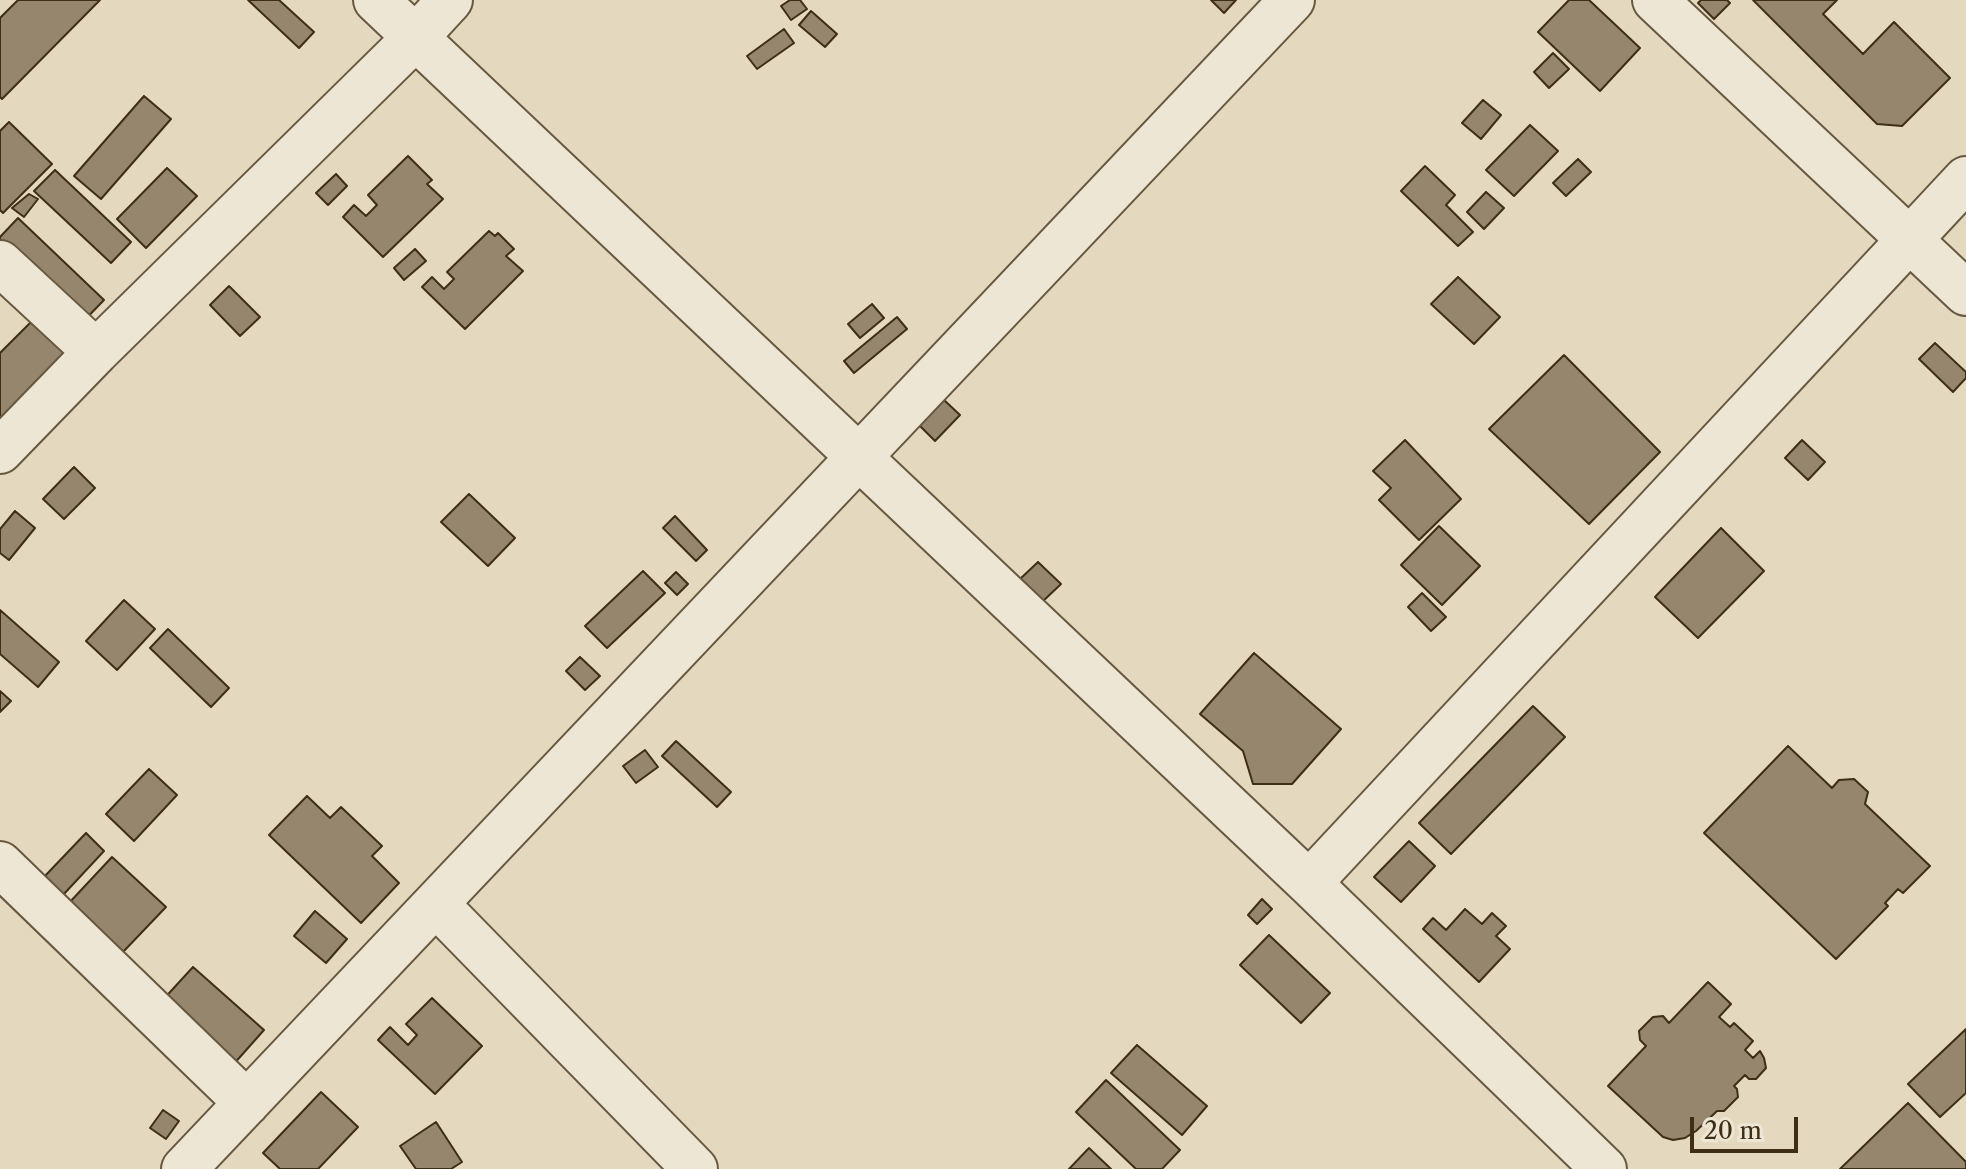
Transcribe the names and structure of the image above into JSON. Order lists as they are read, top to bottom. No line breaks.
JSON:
{"scale_bar":"20 m"}
